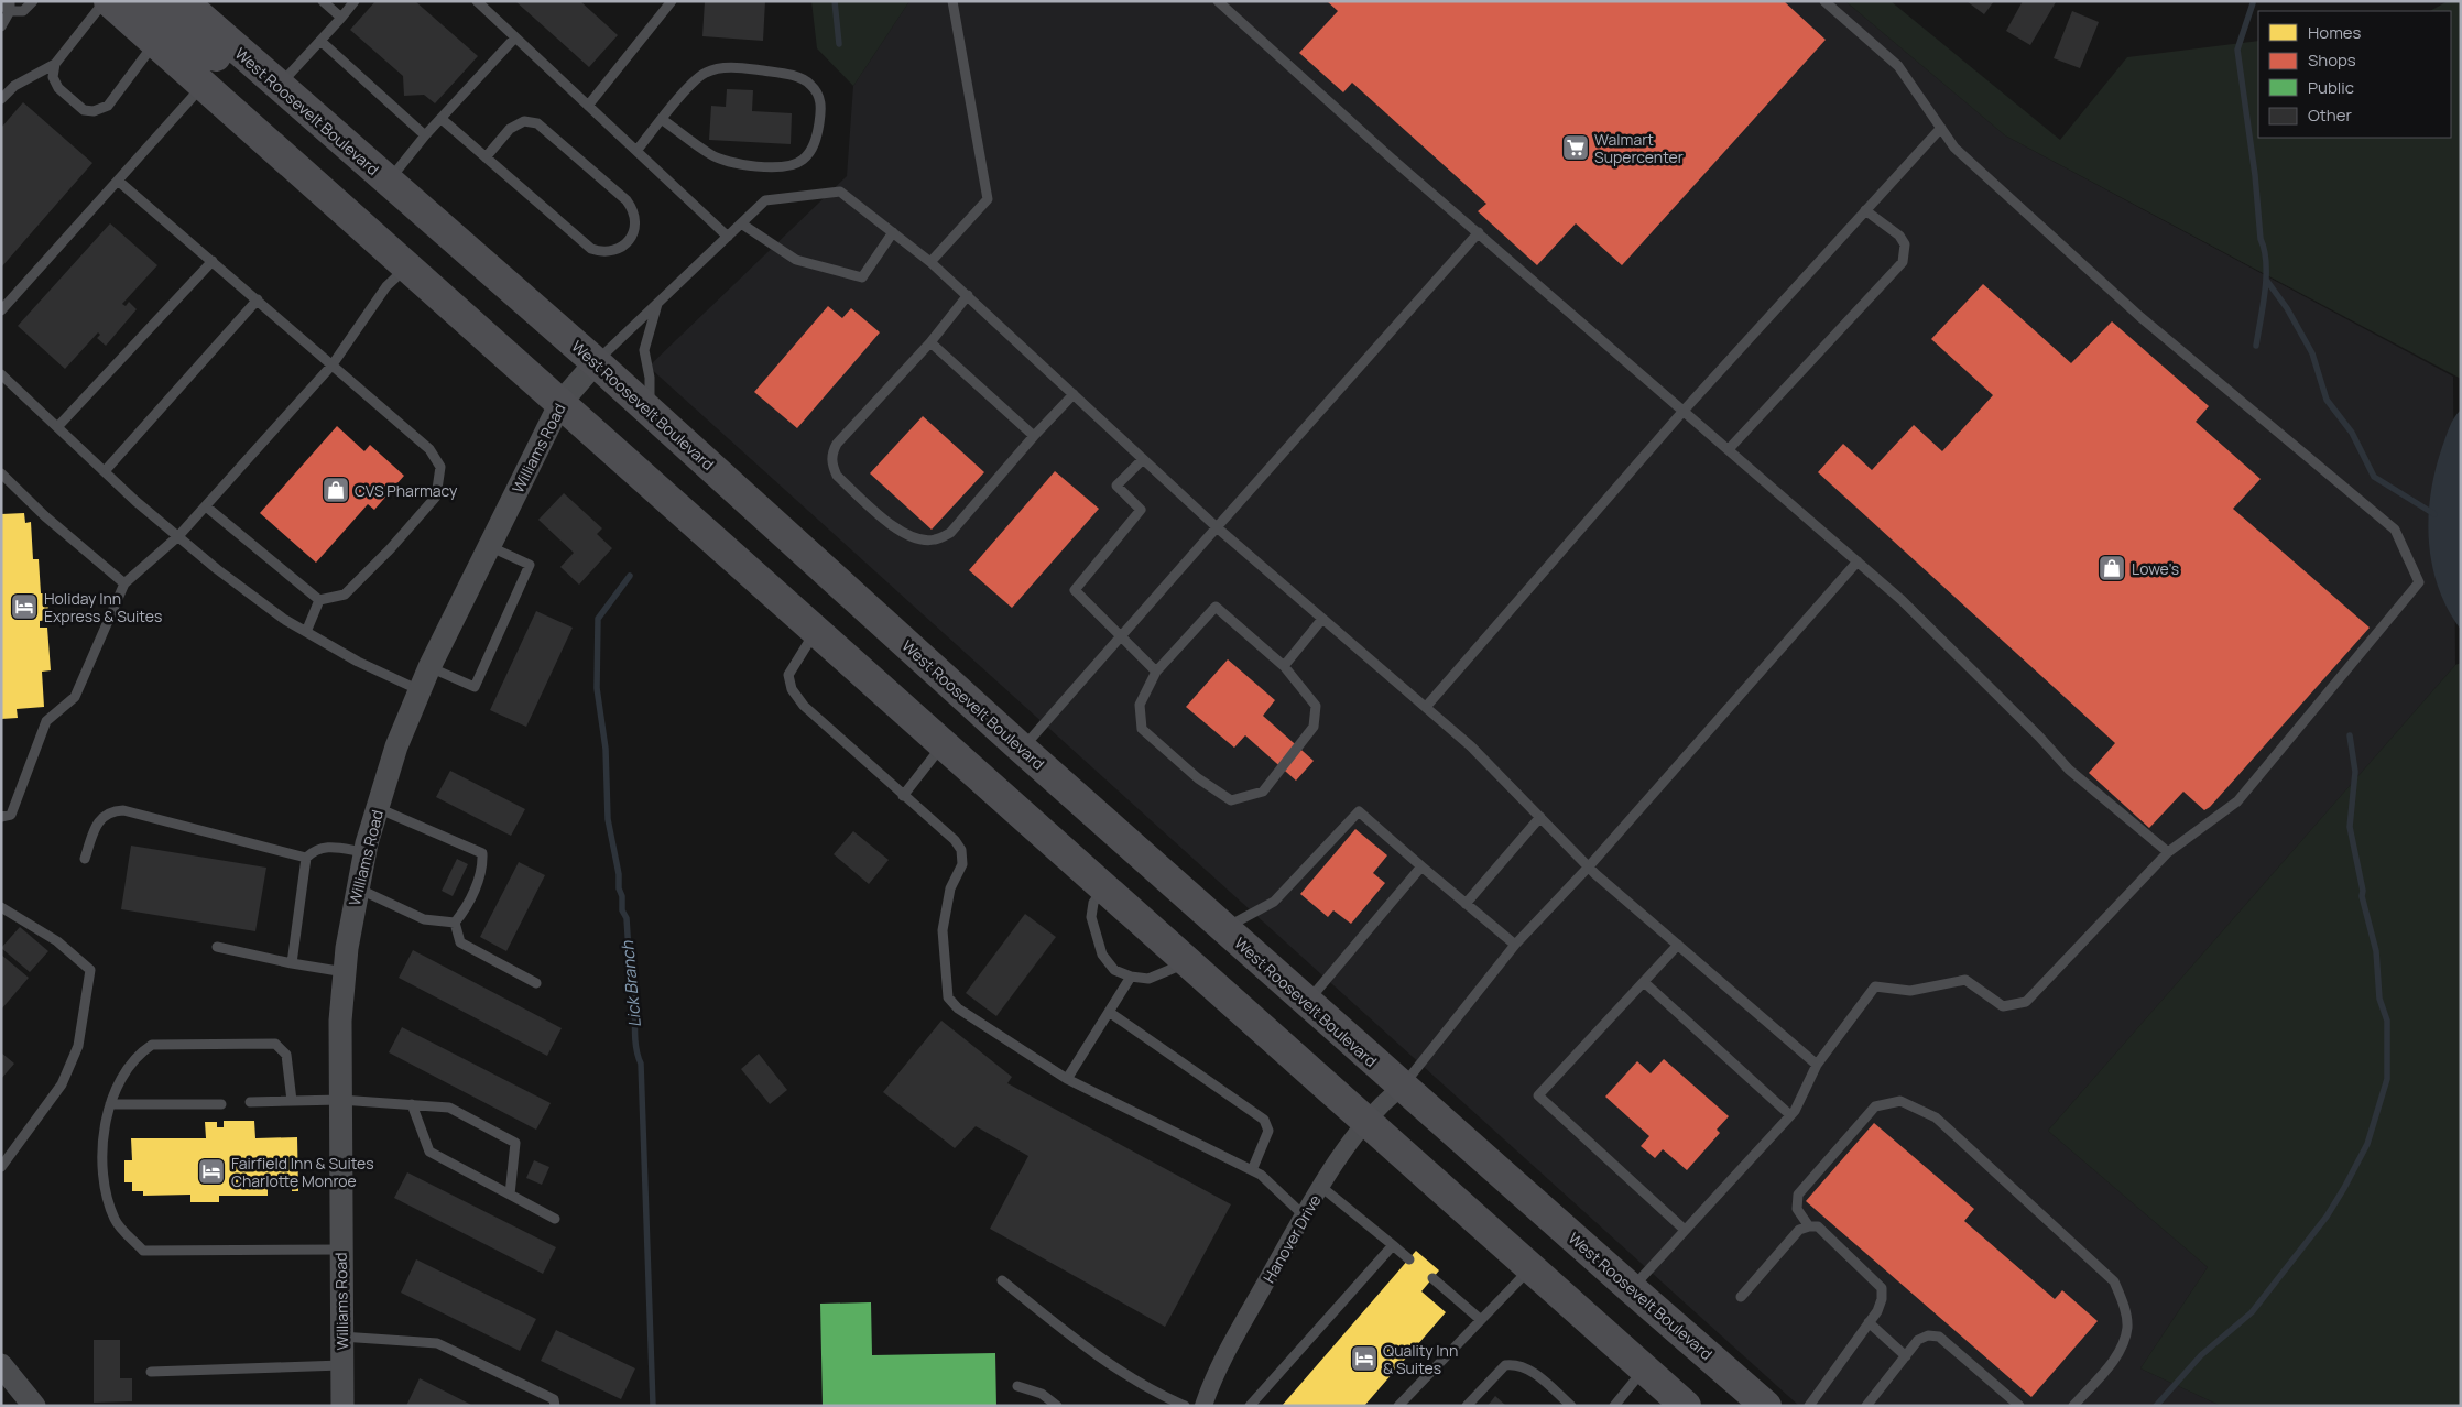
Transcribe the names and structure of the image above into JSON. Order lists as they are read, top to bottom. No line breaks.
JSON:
{"streets":{"highway":["West Roosevelt Boulevard"],"street":["Williams Road","Hanover Drive"]},"crossings":[["West Roosevelt Boulevard","Williams Road"],["West Roosevelt Boulevard","Hanover Drive"]],"water":["Lick Branch"],"places":{"supermarket":["Walmart Supercenter"],"shop":["CVS Pharmacy","Lowe's"],"hotel":["Holiday Inn Express & Suites","Fairfield Inn & Suites Charlotte Monroe","Quality Inn & Suites"]},"legend":["Homes","Shops","Public","Other"]}
